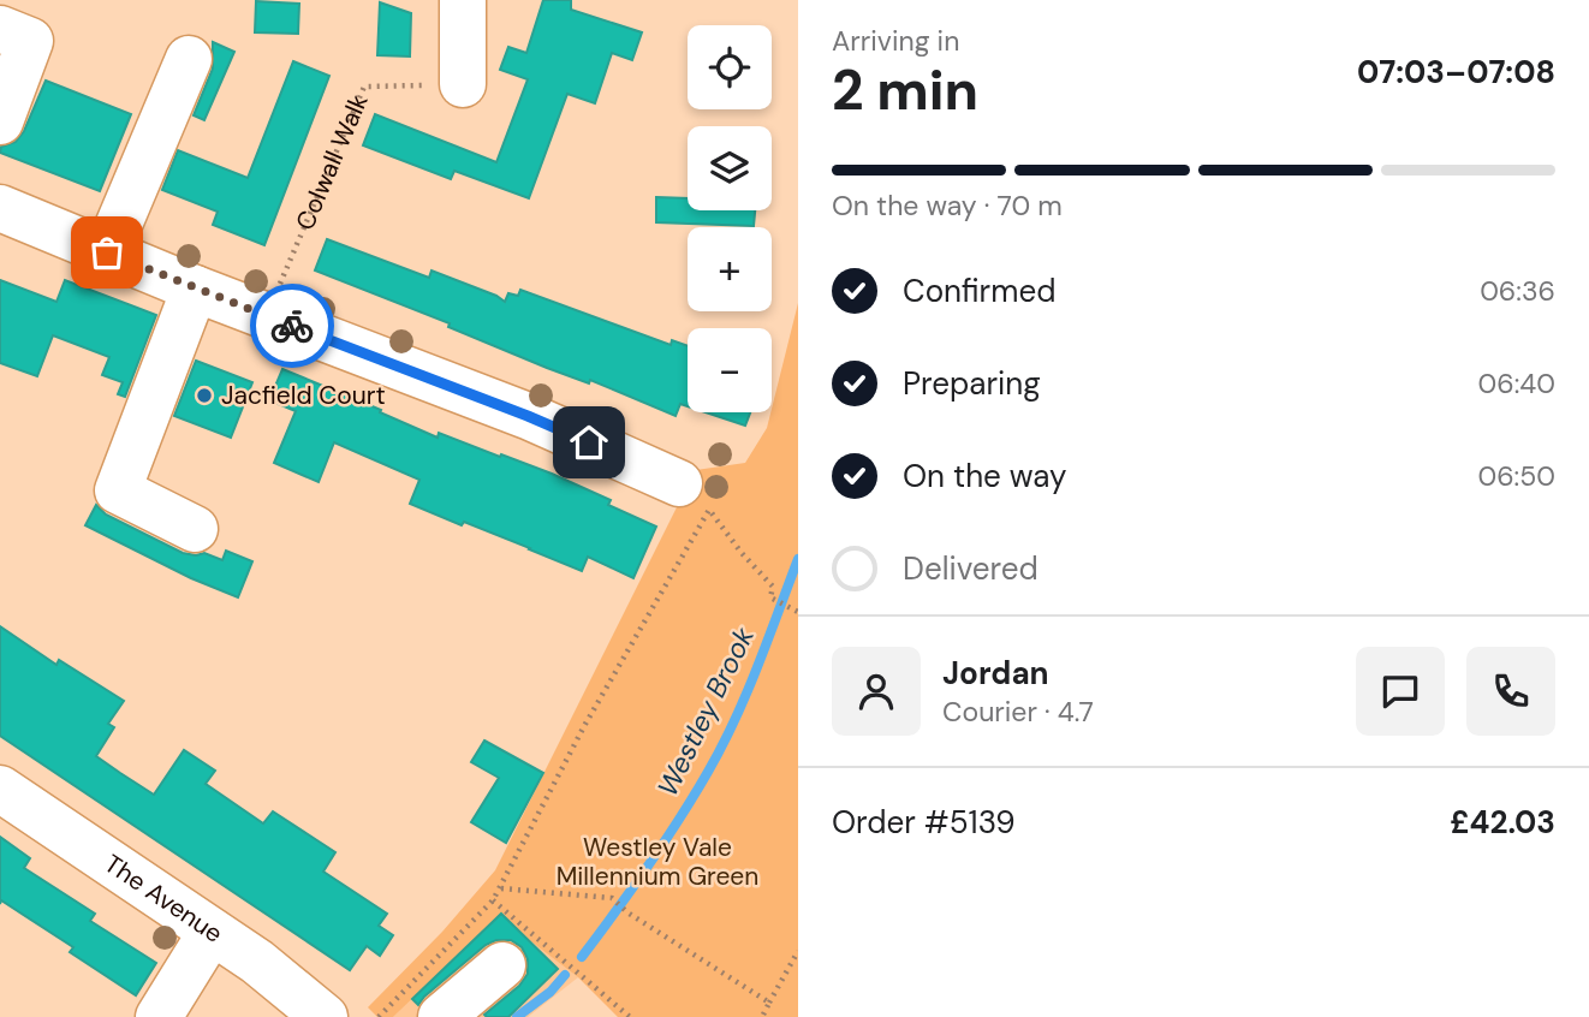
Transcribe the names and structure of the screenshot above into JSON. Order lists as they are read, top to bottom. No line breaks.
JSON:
{"streets":{"street":["The Avenue"],"path":["Colwall Walk"]},"water":["Westley Brook"],"parks":["Westley Vale Millennium Green"],"places":["Jacfield Court"],"page":{"heading":["2 min","Arriving in","07:03–07:08"],"panel":["Jordan","Courier · 4.7","Order #5139","£42.03"],"map_buttons":["+","−"],"bar":"On the way · 70 m","list":[["Confirmed","06:36"],["Preparing","06:40"],["On the way","06:50"],"Delivered"]}}
